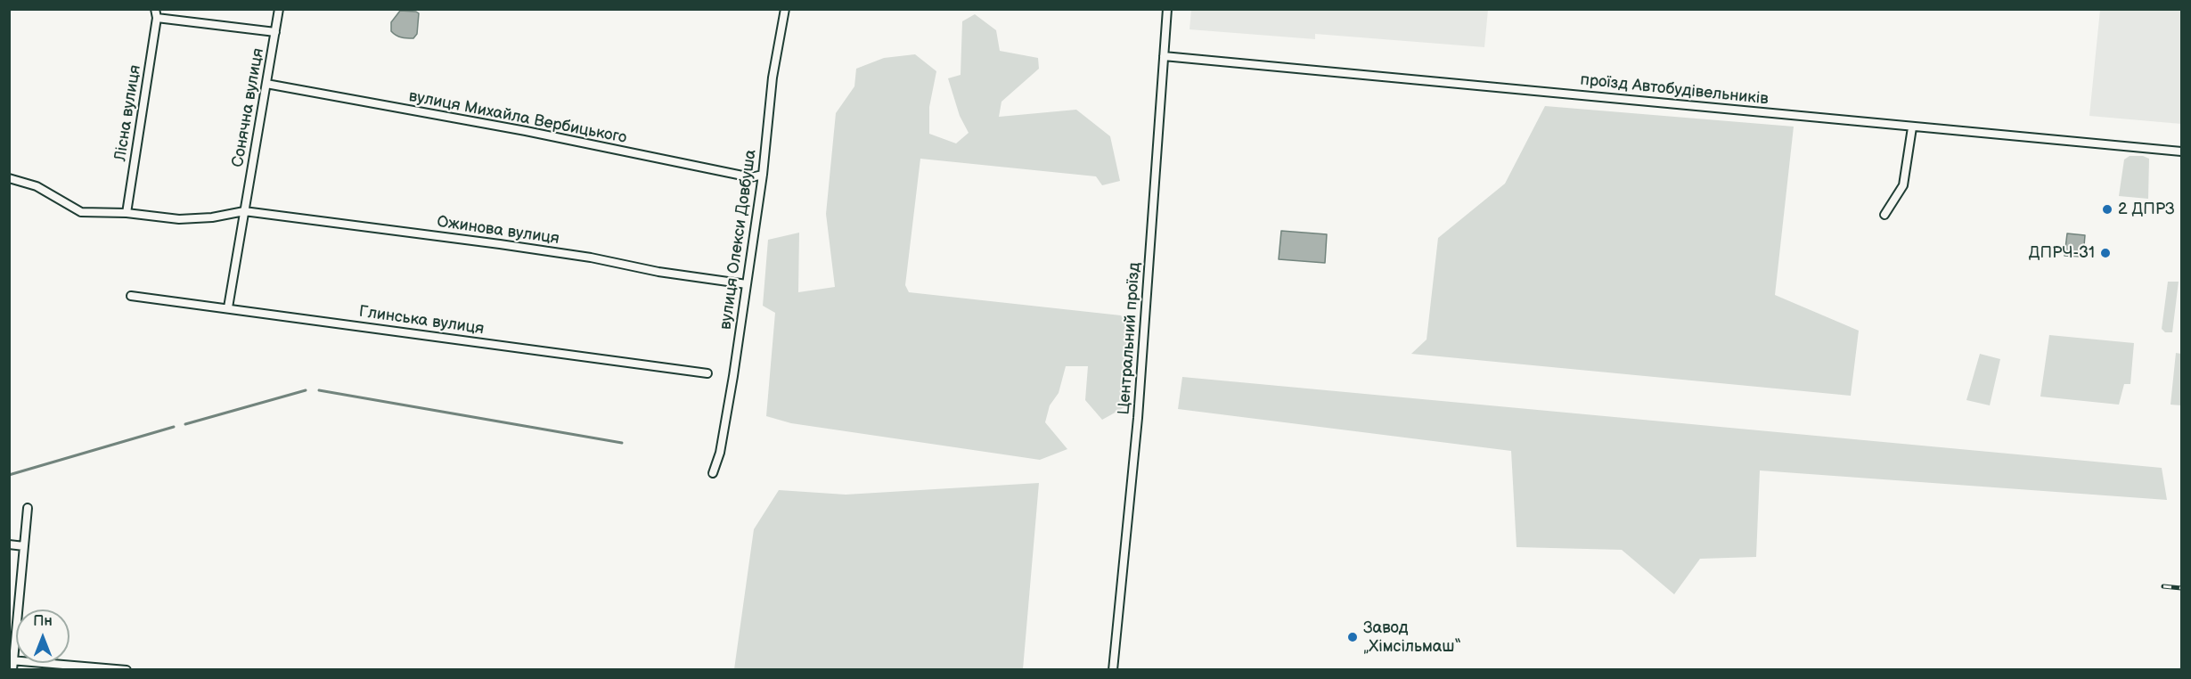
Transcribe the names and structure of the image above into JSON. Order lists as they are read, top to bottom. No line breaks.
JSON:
{"streets":{"street":["проїзд Автобудівельників","Сонячна вулиця","Лісна вулиця","вулиця Михайла Вербицького","Ожинова вулиця","вулиця Олекси Довбуша","Глинська вулиця","Центральний проїзд"]},"crossings":[["проїзд Автобудівельників","Центральний проїзд"],["Сонячна вулиця","вулиця Михайла Вербицького"],["Сонячна вулиця","Ожинова вулиця"],["Сонячна вулиця","Глинська вулиця"],["вулиця Михайла Вербицького","вулиця Олекси Довбуша"],["Ожинова вулиця","вулиця Олекси Довбуша"]],"places":["2 ДПРЗ","ДПРЧ-31","Завод „Хімсільмаш“"],"north":"top"}
